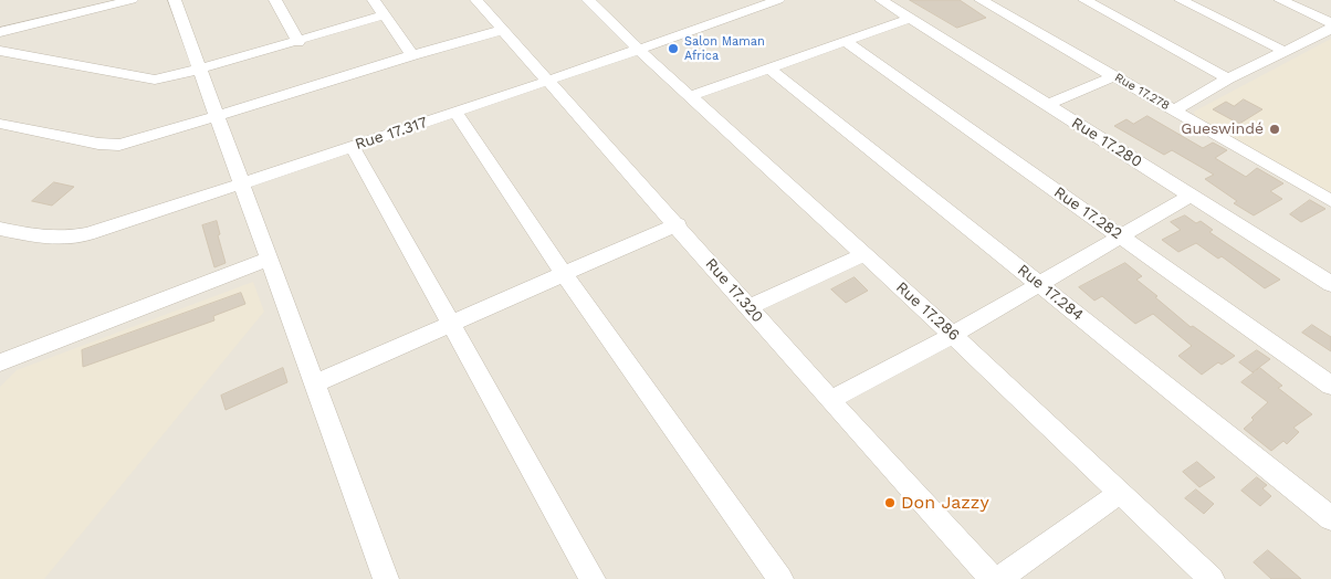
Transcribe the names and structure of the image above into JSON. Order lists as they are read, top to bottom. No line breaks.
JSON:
{"streets":{"street":["Rue 17.278","Rue 17.317","Rue 17.280","Rue 17.282","Rue 17.320","Rue 17.284","Rue 17.286"]},"crossings":[["Rue 17.317","Rue 17.320"],["Rue 17.317","Rue 17.286"]],"places":["Salon Maman Africa","Gueswindé","Don Jazzy"]}
